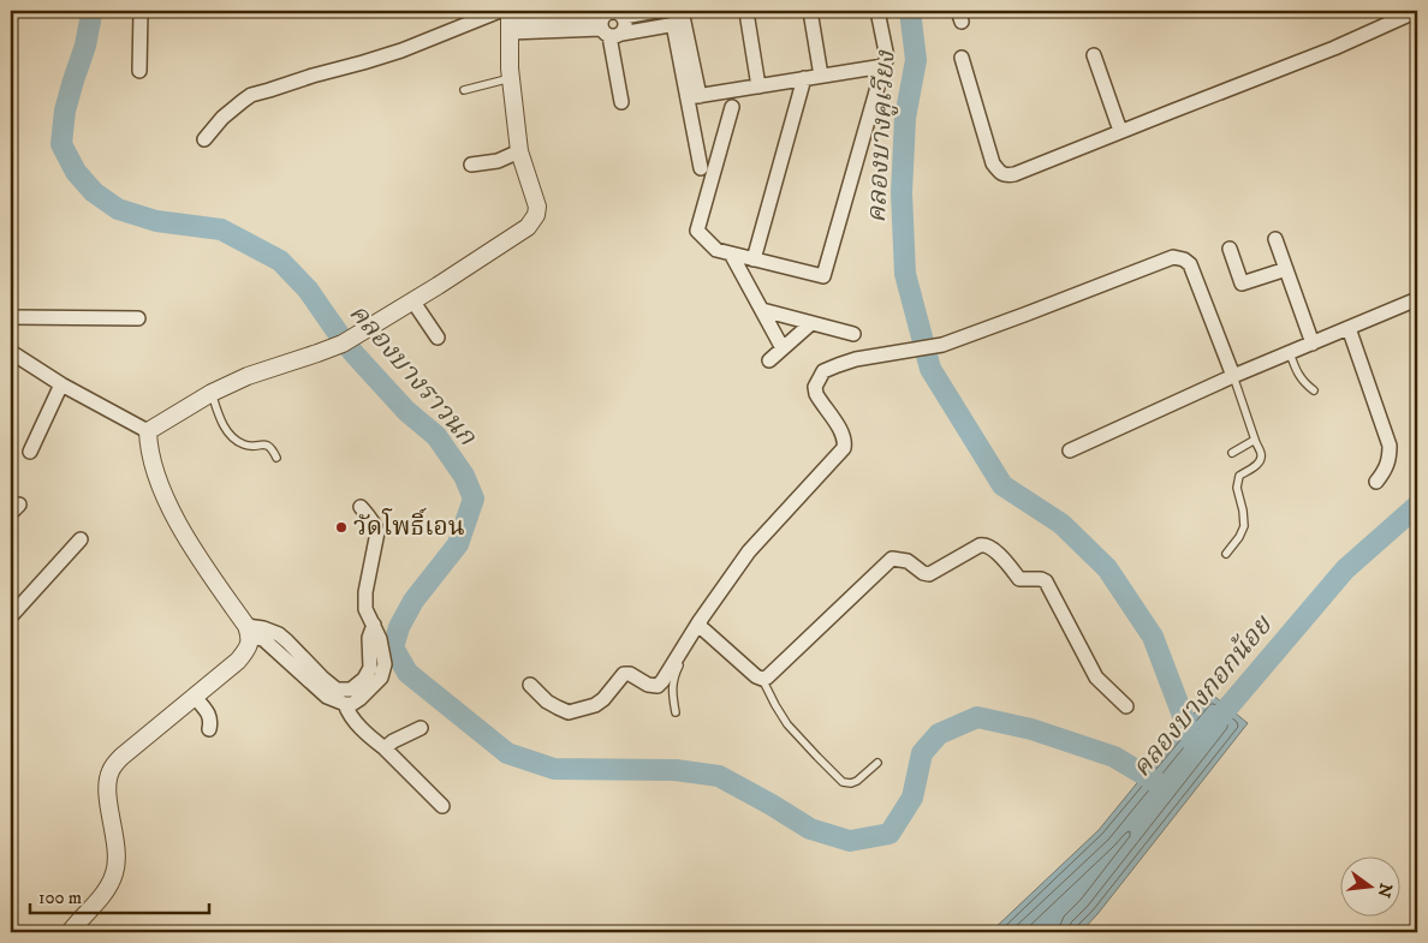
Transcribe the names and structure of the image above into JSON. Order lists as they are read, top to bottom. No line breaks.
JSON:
{"water":["คลองบางคูเวียง","คลองบางราวนก","คลองบางกอกน้อย"],"places":["วัดโพธิ์เอน"],"scale_bar":"100 m","north":"right"}
